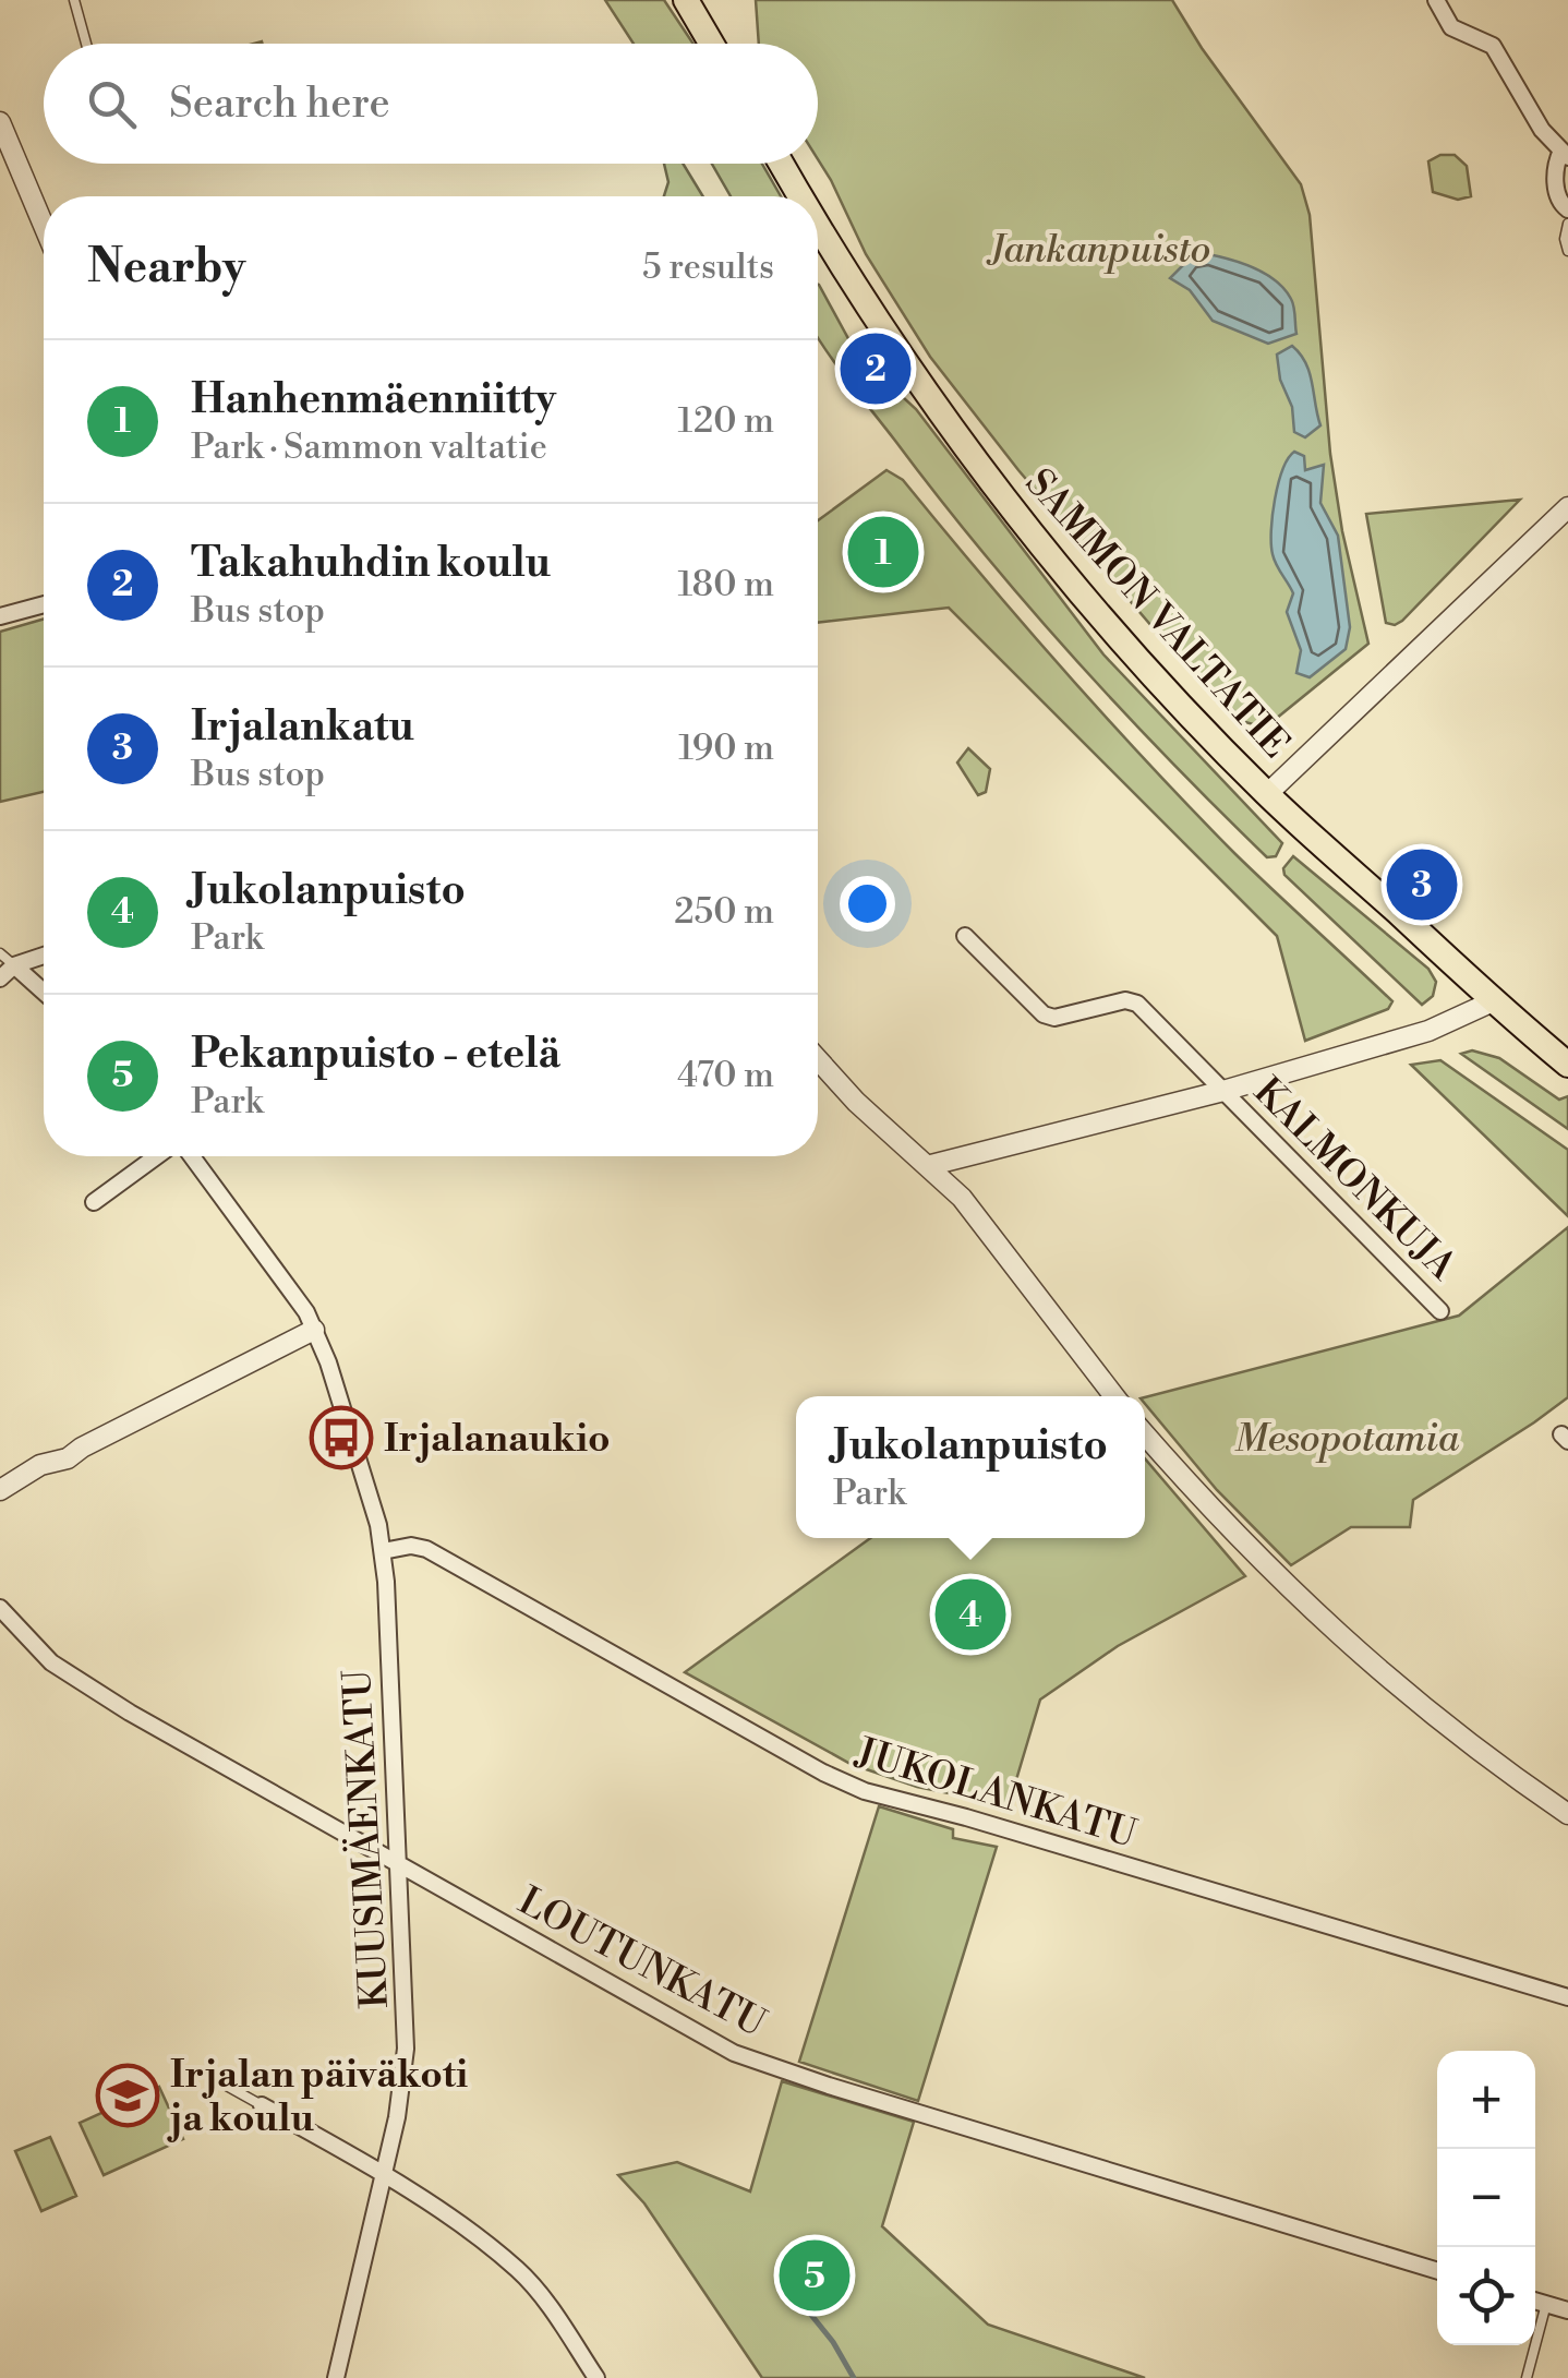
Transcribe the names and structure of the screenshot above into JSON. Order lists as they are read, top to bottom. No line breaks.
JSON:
{"streets":{"main road":["SAMMON VALTATIE"],"street":["KALMONKUJA","JUKOLANKATU","KUUSIMÄENKATU","LOUTUNKATU"]},"crossings":[["JUKOLANKATU","KUUSIMÄENKATU"],["KUUSIMÄENKATU","LOUTUNKATU"]],"parks":["Jankanpuisto","Mesopotamia"],"places":{"bus stop":["Irjalanaukio"],"school or university":["Irjalan päiväkoti ja koulu"]},"page":{"search":"Search here","heading":["Nearby","5 results"],"pins":["2","1","3","4","5"],"list":[{"mark":"1","name":"Hanhenmäenniitty","note":"Park · Sammon valtatie","value":"120 m"},{"mark":"2","name":"Takahuhdin koulu","note":"Bus stop","value":"180 m"},{"mark":"3","name":"Irjalankatu","note":"Bus stop","value":"190 m"},{"mark":"4","name":"Jukolanpuisto","note":"Park","value":"250 m"},{"mark":"5","name":"Pekanpuisto - etelä","note":"Park","value":"470 m"}],"popup":["Jukolanpuisto","Park"],"map_buttons":["+","−"]}}
